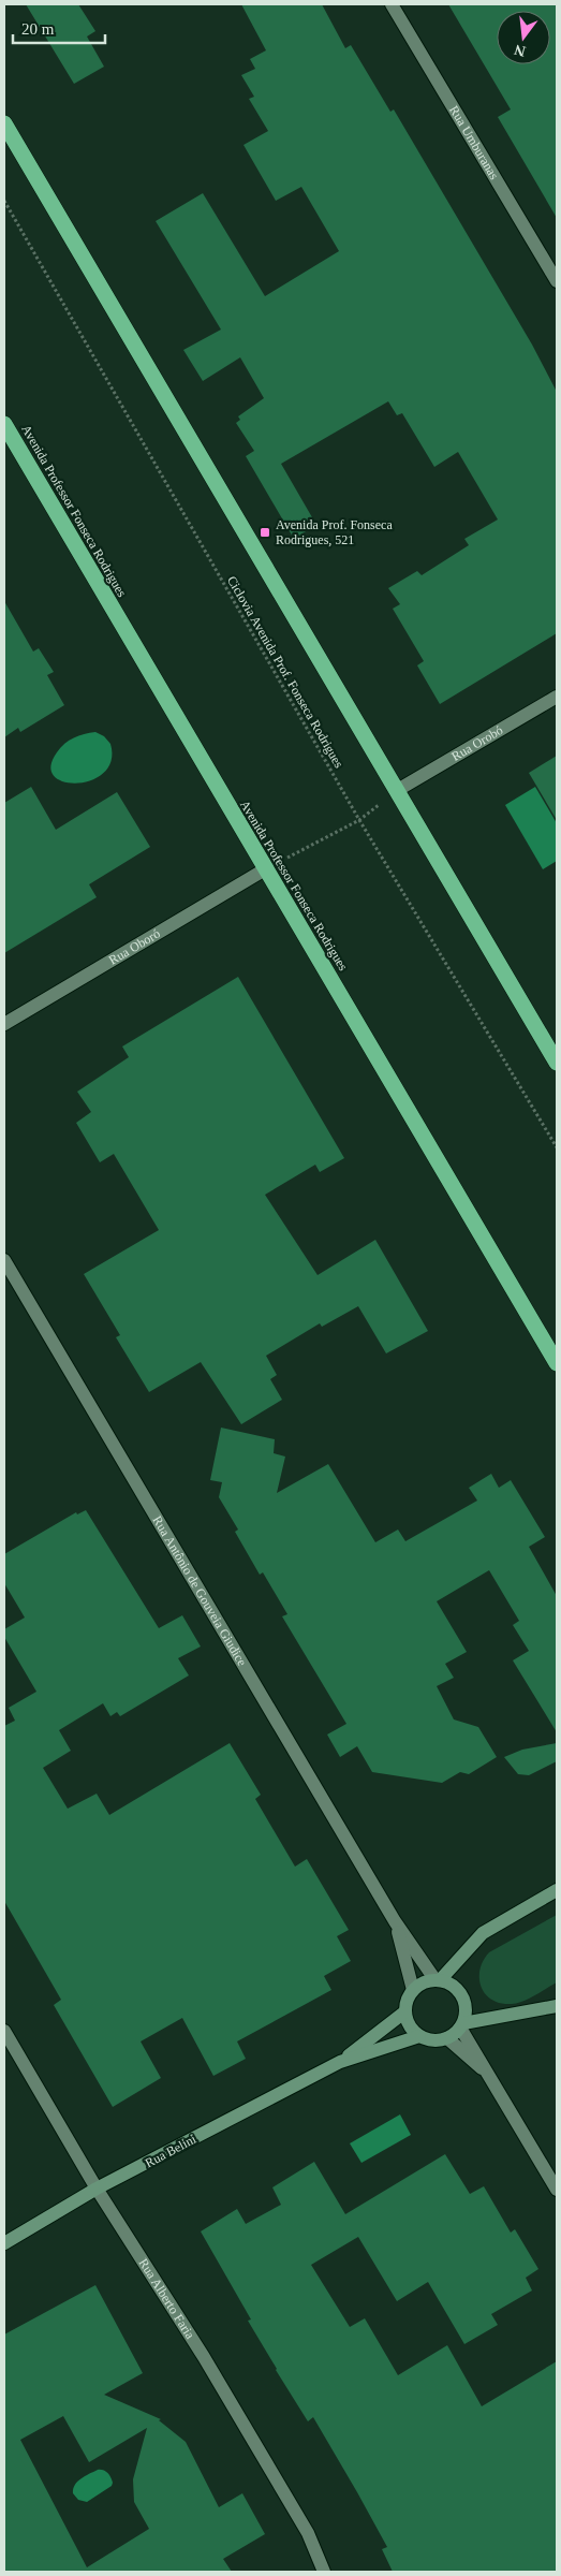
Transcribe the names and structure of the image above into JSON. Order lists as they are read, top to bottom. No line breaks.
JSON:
{"streets":{"highway":["Avenida Professor Fonseca Rodrigues"],"street":["Rua Umburanas","Rua Orobó","Rua Oboró","Rua Antônio de Gouveia Giudice","Rua Belini","Rua Alberto Faria"],"path":["Ciclovia Avenida Prof. Fonseca Rodrigues"]},"crossings":[["Avenida Professor Fonseca Rodrigues","Rua Oboró"],["Rua Antônio de Gouveia Giudice","Rua Belini"],["Rua Belini","Rua Alberto Faria"]],"places":{"transit":["Avenida Prof. Fonseca Rodrigues, 521"]},"scale_bar":"20 m","north":"bottom"}
